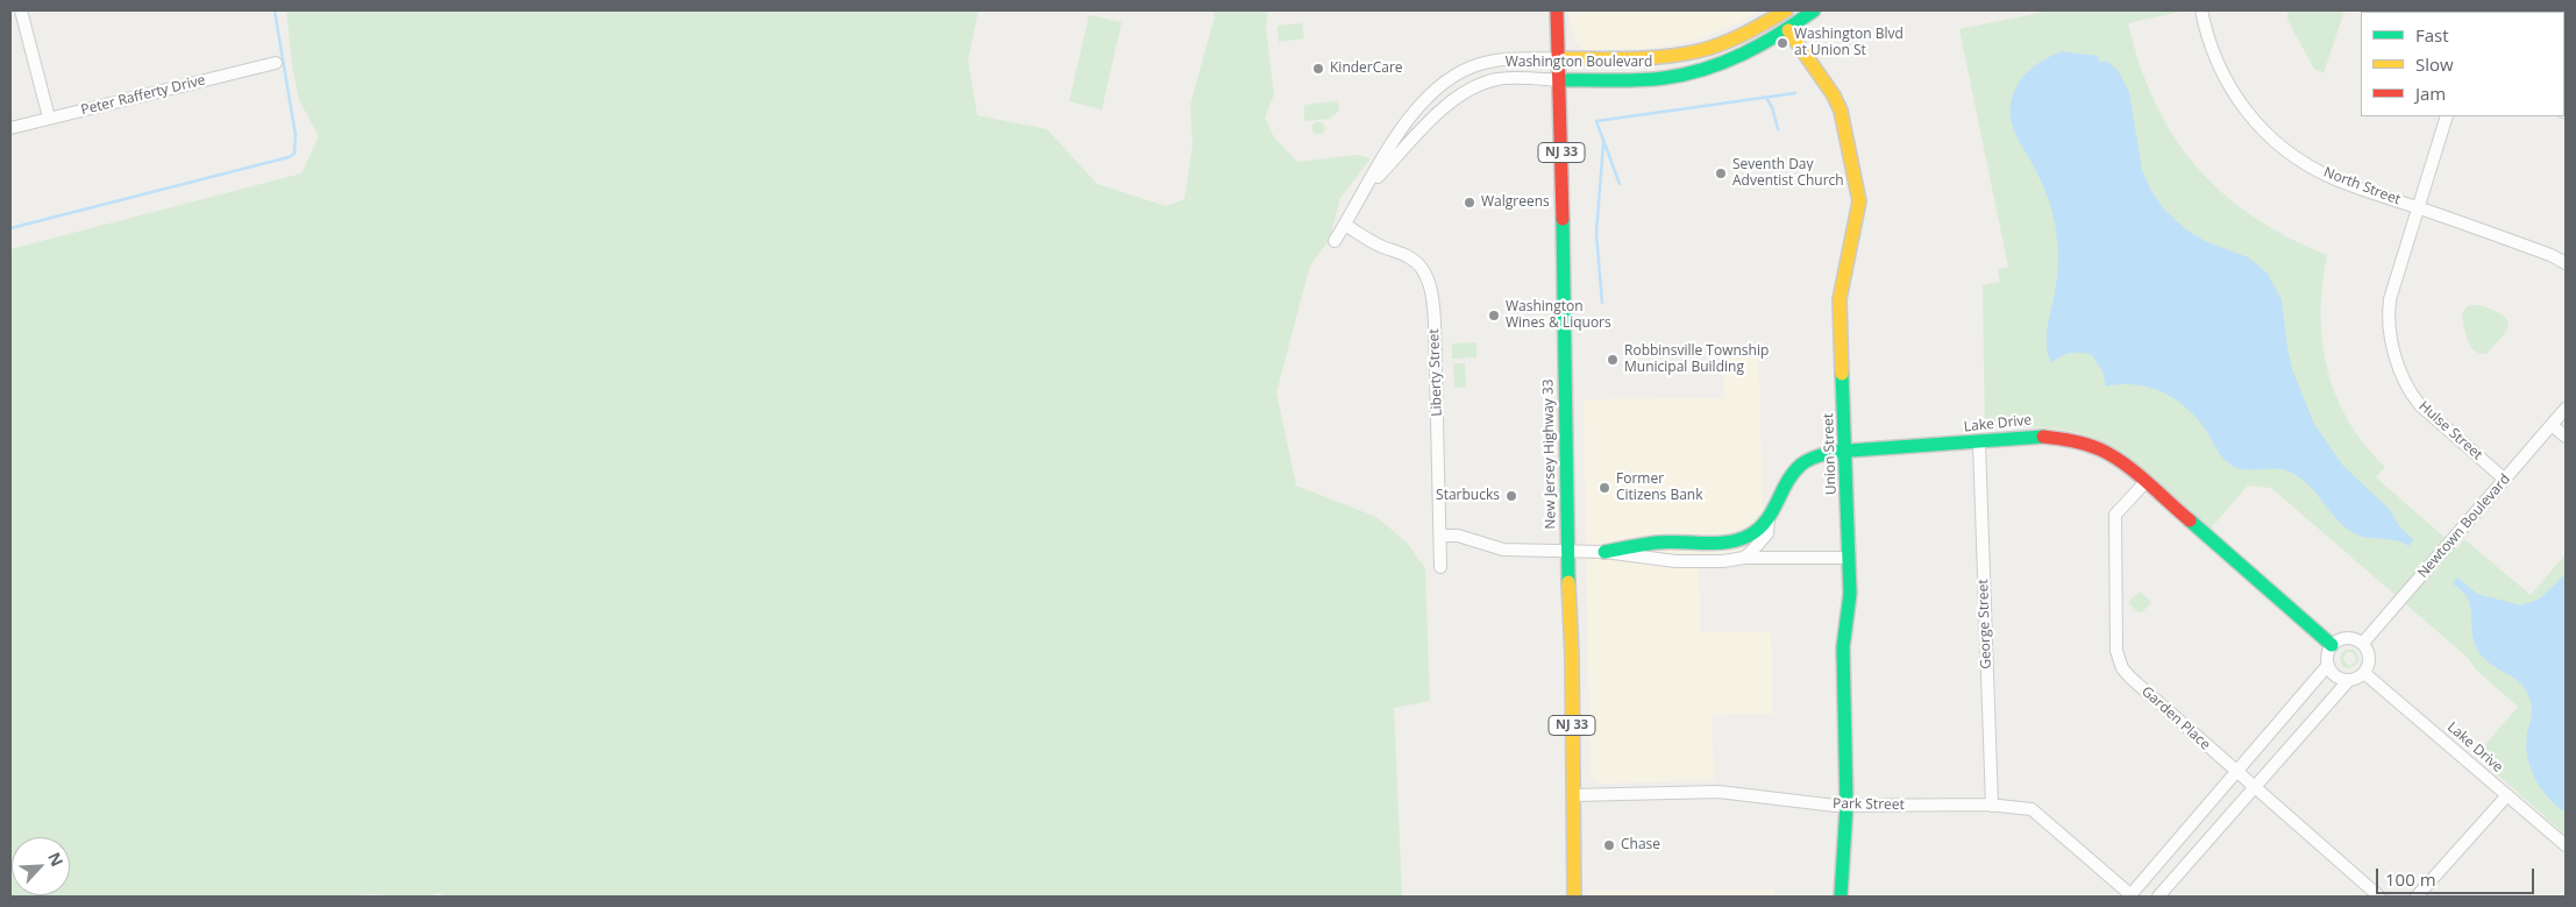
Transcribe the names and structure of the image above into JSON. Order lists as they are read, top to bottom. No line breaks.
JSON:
{"streets":{"street":["Washington Boulevard","Peter Rafferty Drive","NJ 33","North Street","Liberty Street","Lake Drive","Hulse Street","New Jersey Highway 33","Union Street","Newtown Boulevard","George Street","Garden Place","Park Street"]},"crossings":[["Washington Boulevard","Liberty Street"],["Washington Boulevard","New Jersey Highway 33"],["Washington Boulevard","Union Street"],["North Street","Hulse Street"],["Liberty Street","Lake Drive"],["Lake Drive","New Jersey Highway 33"],["Lake Drive","Union Street"],["Lake Drive","Newtown Boulevard"],["Lake Drive","George Street"],["Lake Drive","Garden Place"],["Hulse Street","Newtown Boulevard"],["New Jersey Highway 33","Park Street"],["Union Street","Park Street"],["George Street","Park Street"]],"places":["Washington Blvd at Union St","KinderCare","Seventh Day Adventist Church","Walgreens","Washington Wines & Liquors","Robbinsville Township Municipal Building","Former Citizens Bank","Starbucks","Chase"],"legend":["Fast","Slow","Jam"],"scale_bar":"100 m","north":"top right"}
